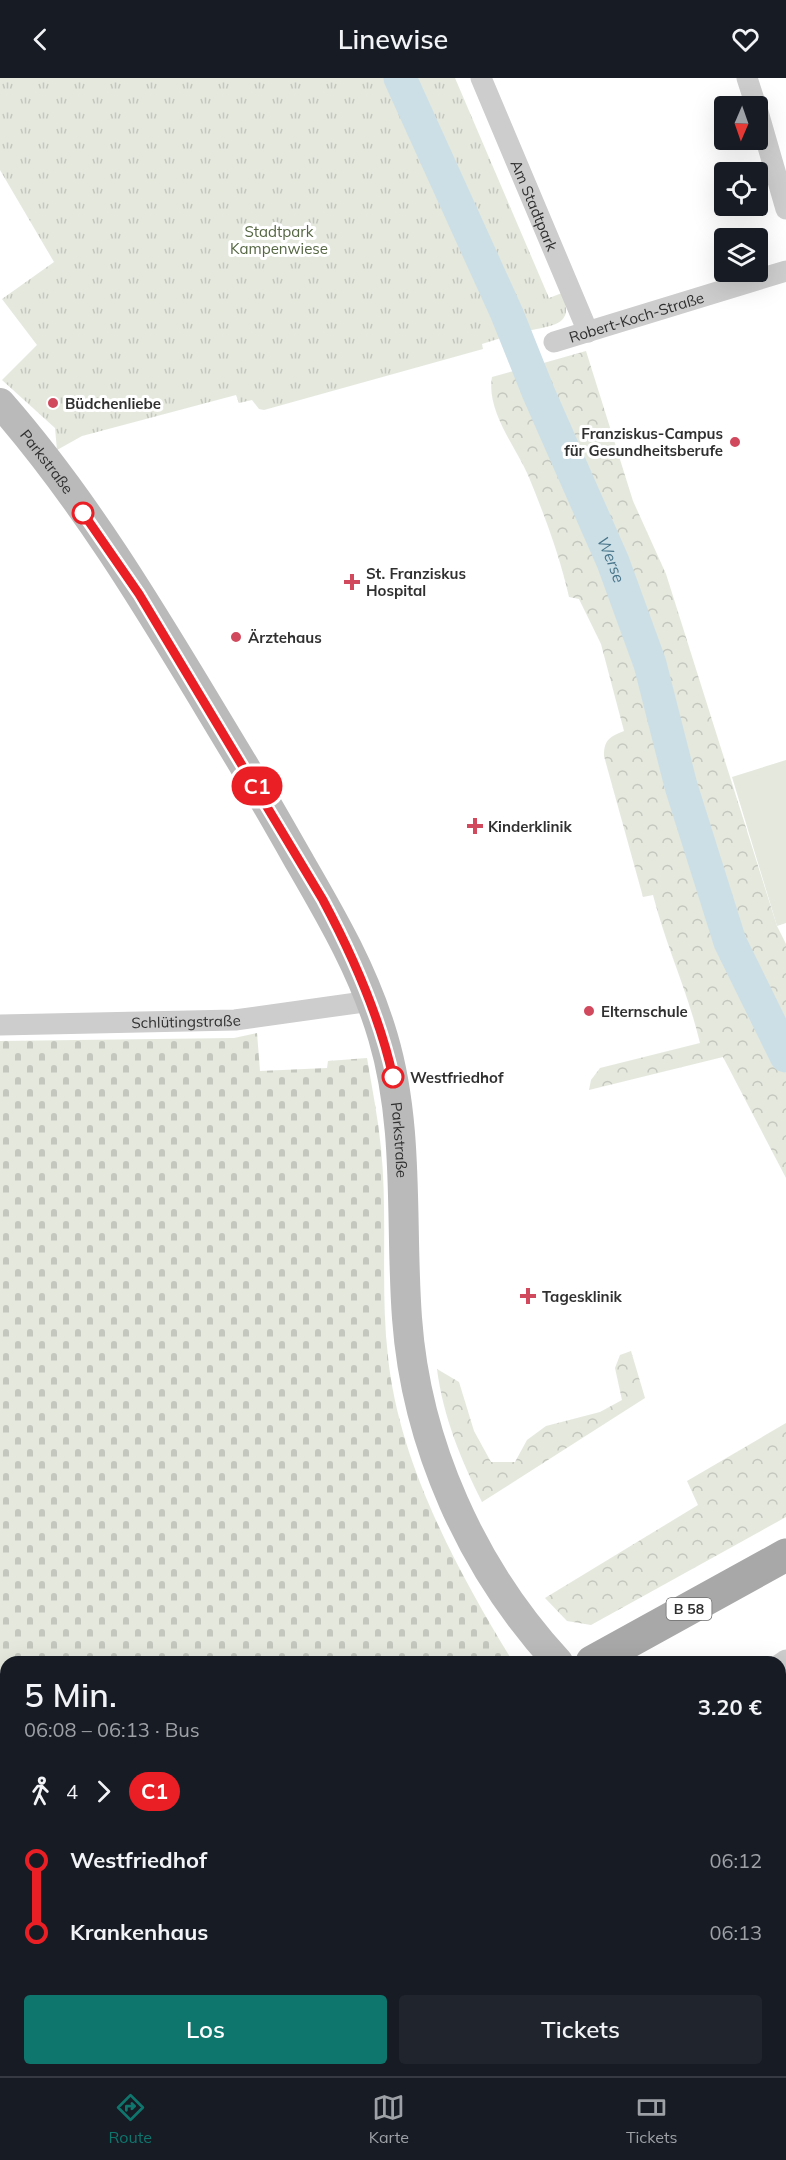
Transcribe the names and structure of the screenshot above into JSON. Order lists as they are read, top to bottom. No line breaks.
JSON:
{"streets":{"main road":["B 58"],"street":["Am Stadtpark","Robert-Koch-Straße","Parkstraße","Schlütingstraße"]},"crossings":[["Am Stadtpark","Robert-Koch-Straße"],["Parkstraße","Schlütingstraße"]],"water":["Werse"],"parks":["Stadtpark Kampenwiese"],"places":{"other":["Büdchenliebe","Franziskus-Campus für Gesundheitsberufe","Ärztehaus","Elternschule","Westfriedhof"],"health":["St. Franziskus Hospital","Kinderklinik","Tagesklinik"]},"lines":["bus line C1"],"north":"bottom","page":{"header":"Linewise","on_map":"C1","heading":["5 Min.","06:08 – 06:13 · Bus","3.20 €"],"legs":["4","C1"],"list":[{"name":"Westfriedhof","value":"06:12"},{"name":"Krankenhaus","value":"06:13"}],"buttons":["Los","Tickets"],"tabs":["Route","Karte","Tickets"]}}
